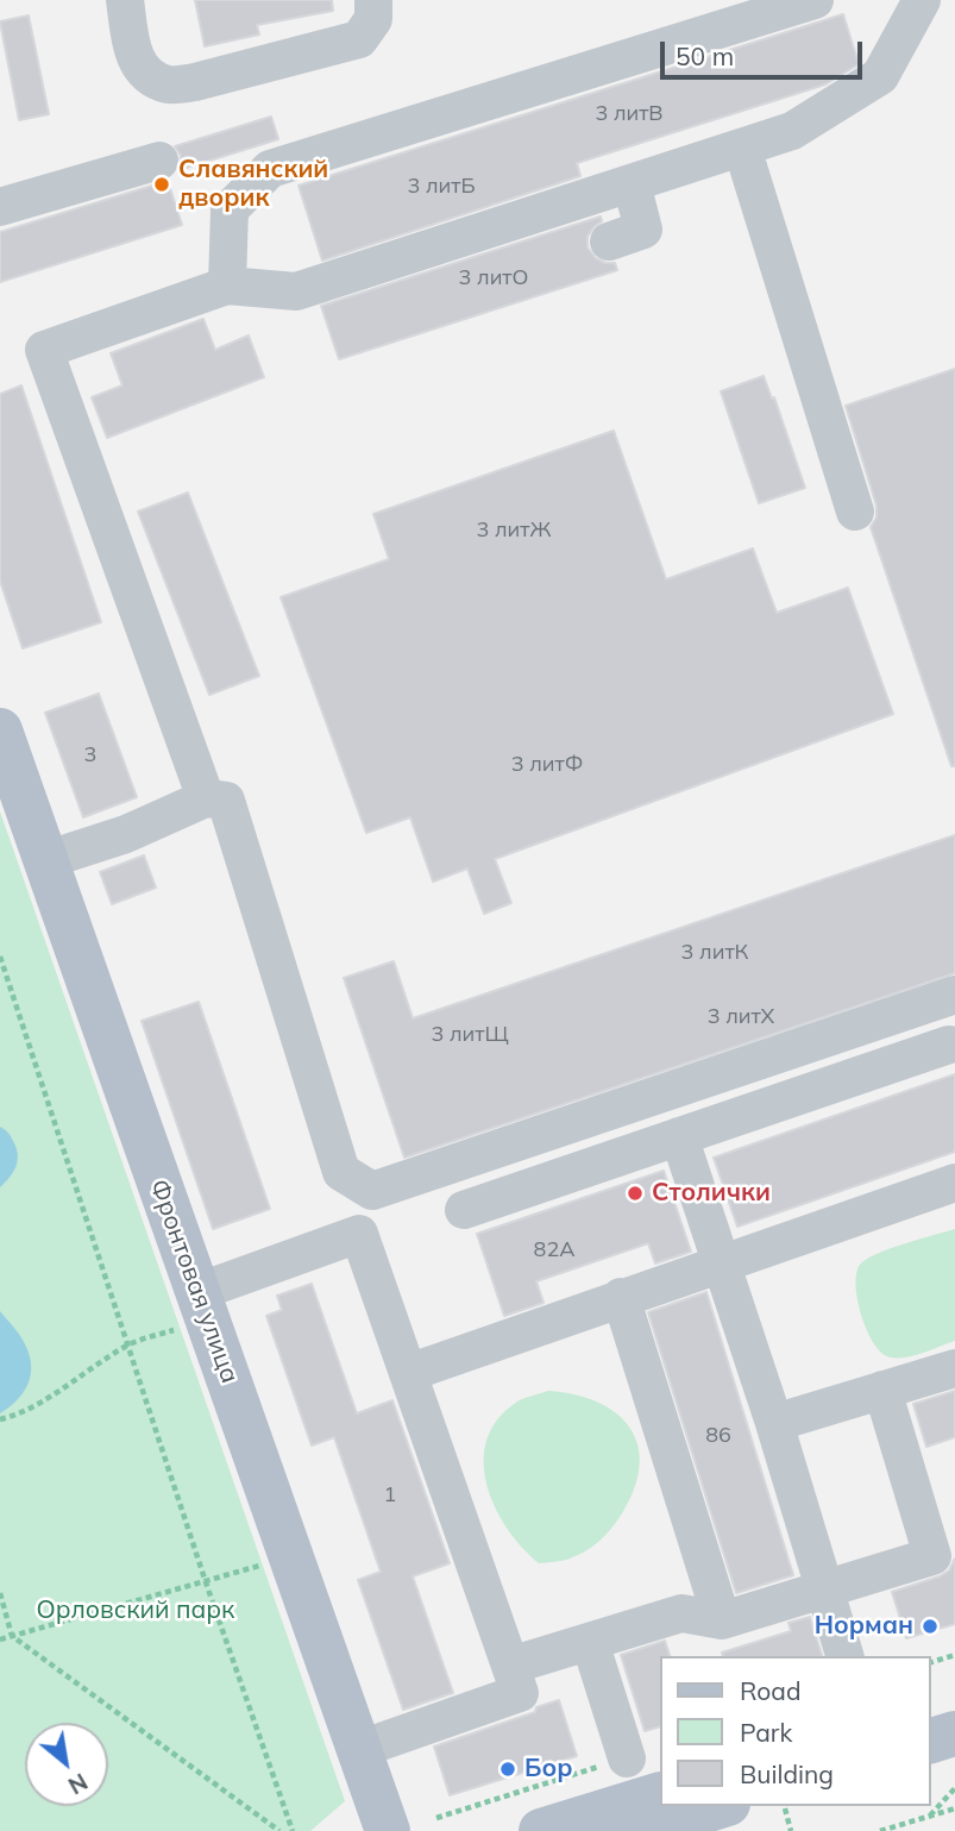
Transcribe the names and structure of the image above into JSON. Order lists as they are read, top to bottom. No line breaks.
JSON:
{"streets":{"main road":["Фронтовая улица"]},"parks":["Орловский парк"],"places":["Славянский дворик","Столички","Норман","Бор"],"house_numbers":["3 литВ","3 литБ","3 литО","3 литЖ","3","3 литФ","3 литК","3 литХ","3 литЩ","82А","86","1"],"legend":["Road","Park","Building"],"scale_bar":"50 m","north":"bottom right"}
